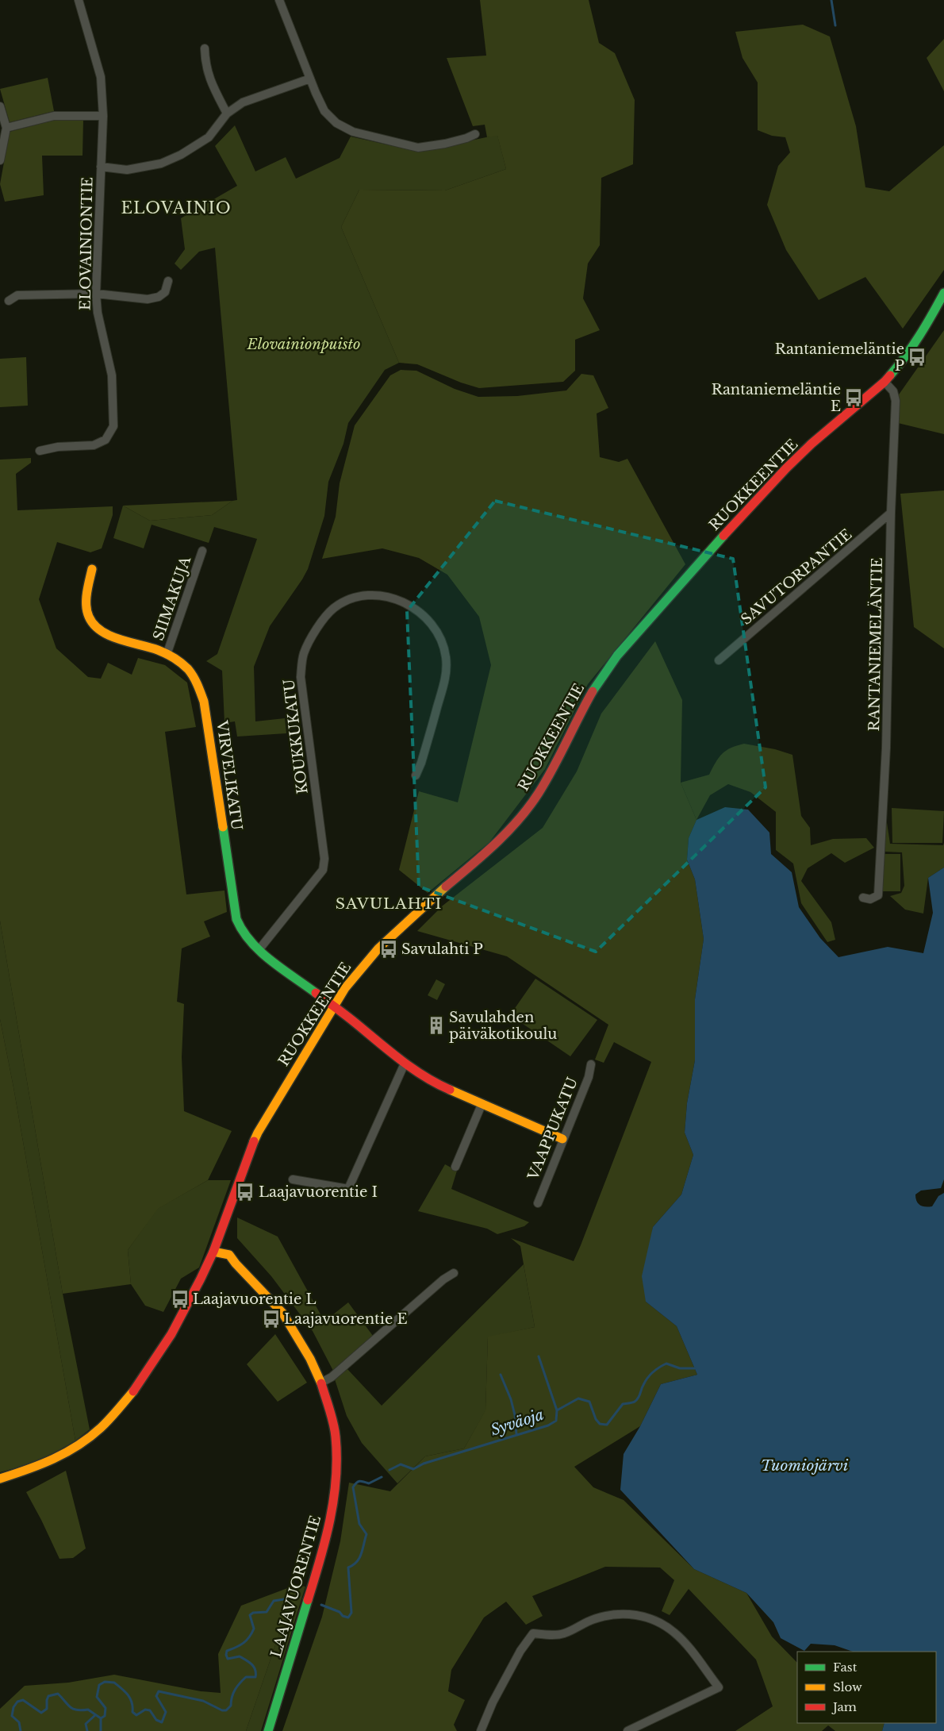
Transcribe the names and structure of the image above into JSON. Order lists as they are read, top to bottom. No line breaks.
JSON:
{"streets":{"street":["ELOVAINIONTIE","RUOKKEENTIE","SAVUTORPANTIE","SIIMAKUJA","RANTANIEMELÄNTIE","KOUKKUKATU","VIRVELIKATU","VAAPPUKATU","LAAJAVUORENTIE"]},"crossings":[["RUOKKEENTIE","RANTANIEMELÄNTIE"],["RUOKKEENTIE","VIRVELIKATU"],["RUOKKEENTIE","LAAJAVUORENTIE"],["SAVUTORPANTIE","RANTANIEMELÄNTIE"],["SIIMAKUJA","VIRVELIKATU"],["KOUKKUKATU","VIRVELIKATU"],["VIRVELIKATU","VAAPPUKATU"]],"districts":["ELOVAINIO","SAVULAHTI"],"water":["Syväoja","Tuomiojärvi"],"parks":["Elovainionpuisto"],"places":{"bus stop":["Rantaniemeläntie P","Rantaniemeläntie E","Savulahti P","Laajavuorentie I","Laajavuorentie L","Laajavuorentie E"],"building":["Savulahden päiväkotikoulu"]},"legend":["Fast","Slow","Jam"]}
